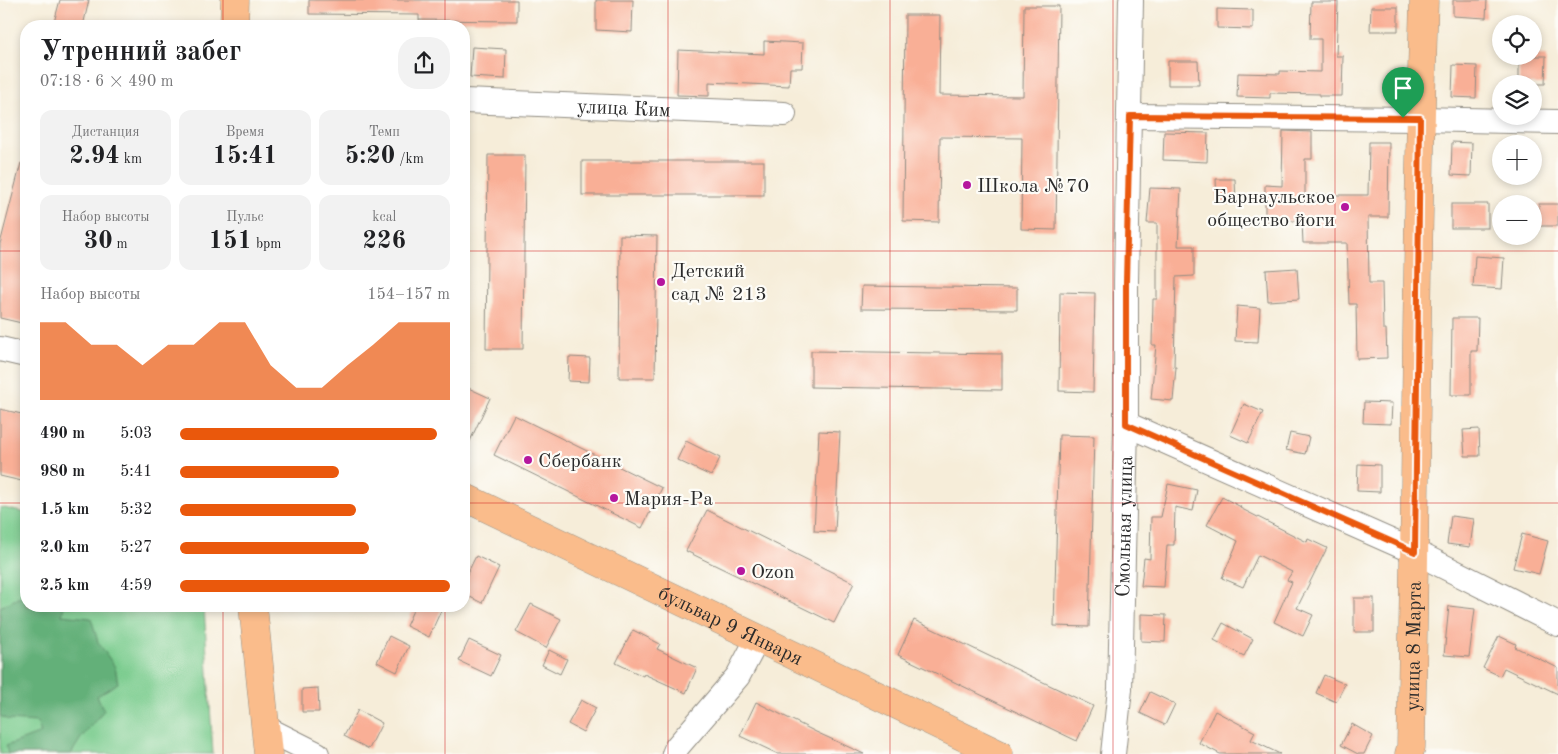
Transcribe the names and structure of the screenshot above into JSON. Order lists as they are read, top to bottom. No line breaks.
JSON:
{"streets":{"main road":["бульвар 9 Января","улица 8 Марта"],"street":["улица Ким","Смольная улица"]},"places":["Школа №70","Барнаульское общество йоги","Детский сад № 213","Сбербанк","Мария-Ра","Ozon"],"page":{"map_buttons":["+","−"],"heading":["Утренний забег","07:18 · 6 × 490 m"],"stats":[["Дистанция","2.94 km"],["Время","15:41"],["Темп","5:20 /km"],["Набор высоты","30 m"],["Пульс","151 bpm"],["kcal","226"]],"chart":["Набор высоты","154–157 m"],"list":[{"name":"490 m","note":"5:03"},{"name":"980 m","note":"5:41"},{"name":"1.5 km","note":"5:32"},{"name":"2.0 km","note":"5:27"},{"name":"2.5 km","note":"4:59"}]}}
